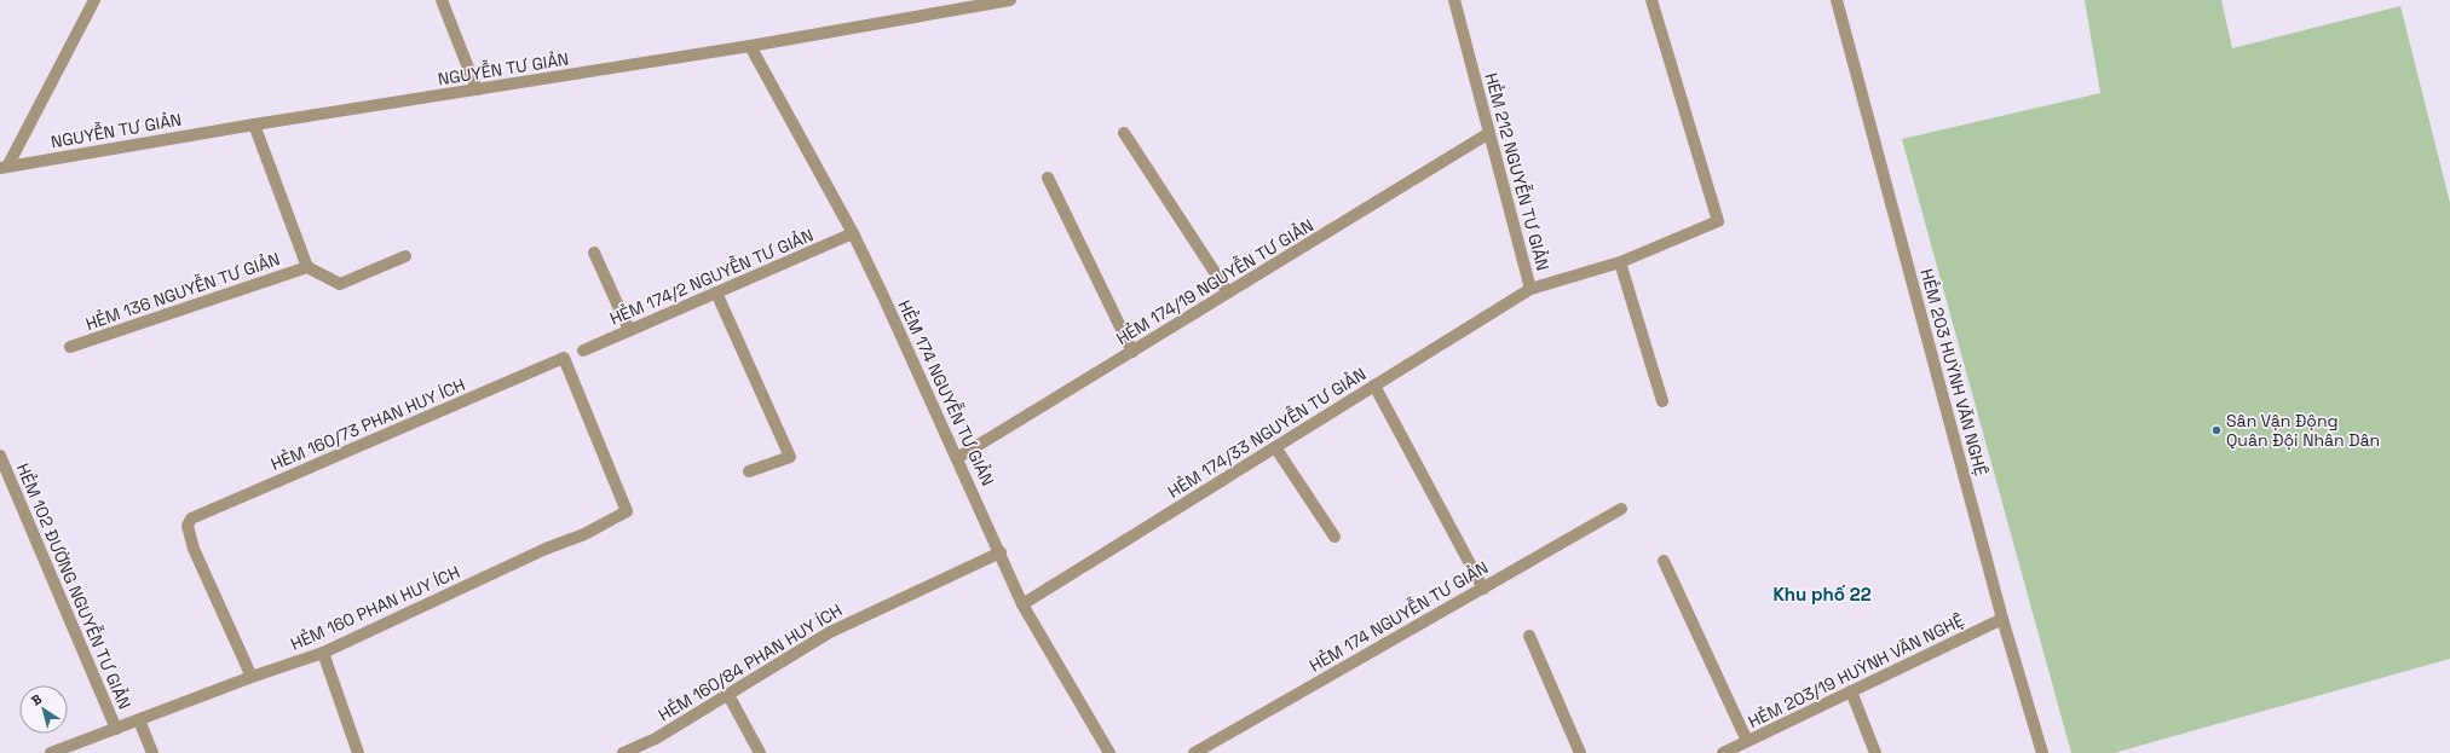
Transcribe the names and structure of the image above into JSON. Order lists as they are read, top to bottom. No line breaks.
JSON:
{"streets":{"street":["NGUYỄN TƯ GIẢN","HẺM 212 NGUYỄN TƯ GIẢN","HẺM 174/2 NGUYỄN TƯ GIẢN","HẺM 174/19 NGUYỄN TƯ GIẢN","HẺM 136 NGUYỄN TƯ GIẢN","HẺM 203 HUỲNH VĂN NGHỆ","HẺM 174 NGUYỄN TƯ GIẢN","HẺM 160/73 PHAN HUY ÍCH","HẺM 174/33 NGUYỄN TƯ GIẢN","HẺM 102 ĐƯỜNG NGUYỄN TƯ GIẢN","HẺM 160 PHAN HUY ÍCH","HẺM 160/84 PHAN HUY ÍCH","HẺM 203/19 HUỲNH VĂN NGHỆ"]},"crossings":[["NGUYỄN TƯ GIẢN","HẺM 136 NGUYỄN TƯ GIẢN"],["NGUYỄN TƯ GIẢN","HẺM 174 NGUYỄN TƯ GIẢN"],["HẺM 212 NGUYỄN TƯ GIẢN","HẺM 174/19 NGUYỄN TƯ GIẢN"],["HẺM 212 NGUYỄN TƯ GIẢN","HẺM 174/33 NGUYỄN TƯ GIẢN"],["HẺM 174/2 NGUYỄN TƯ GIẢN","HẺM 174 NGUYỄN TƯ GIẢN"],["HẺM 174/19 NGUYỄN TƯ GIẢN","HẺM 174 NGUYỄN TƯ GIẢN"],["HẺM 203 HUỲNH VĂN NGHỆ","HẺM 203/19 HUỲNH VĂN NGHỆ"],["HẺM 174 NGUYỄN TƯ GIẢN","HẺM 174/33 NGUYỄN TƯ GIẢN"],["HẺM 174 NGUYỄN TƯ GIẢN","HẺM 160/84 PHAN HUY ÍCH"],["HẺM 160/73 PHAN HUY ÍCH","HẺM 160 PHAN HUY ÍCH"],["HẺM 102 ĐƯỜNG NGUYỄN TƯ GIẢN","HẺM 160 PHAN HUY ÍCH"]],"districts":["Khu phố 22"],"places":["Sân Vận Động Quân Đội Nhân Dân"],"north":"top left"}
